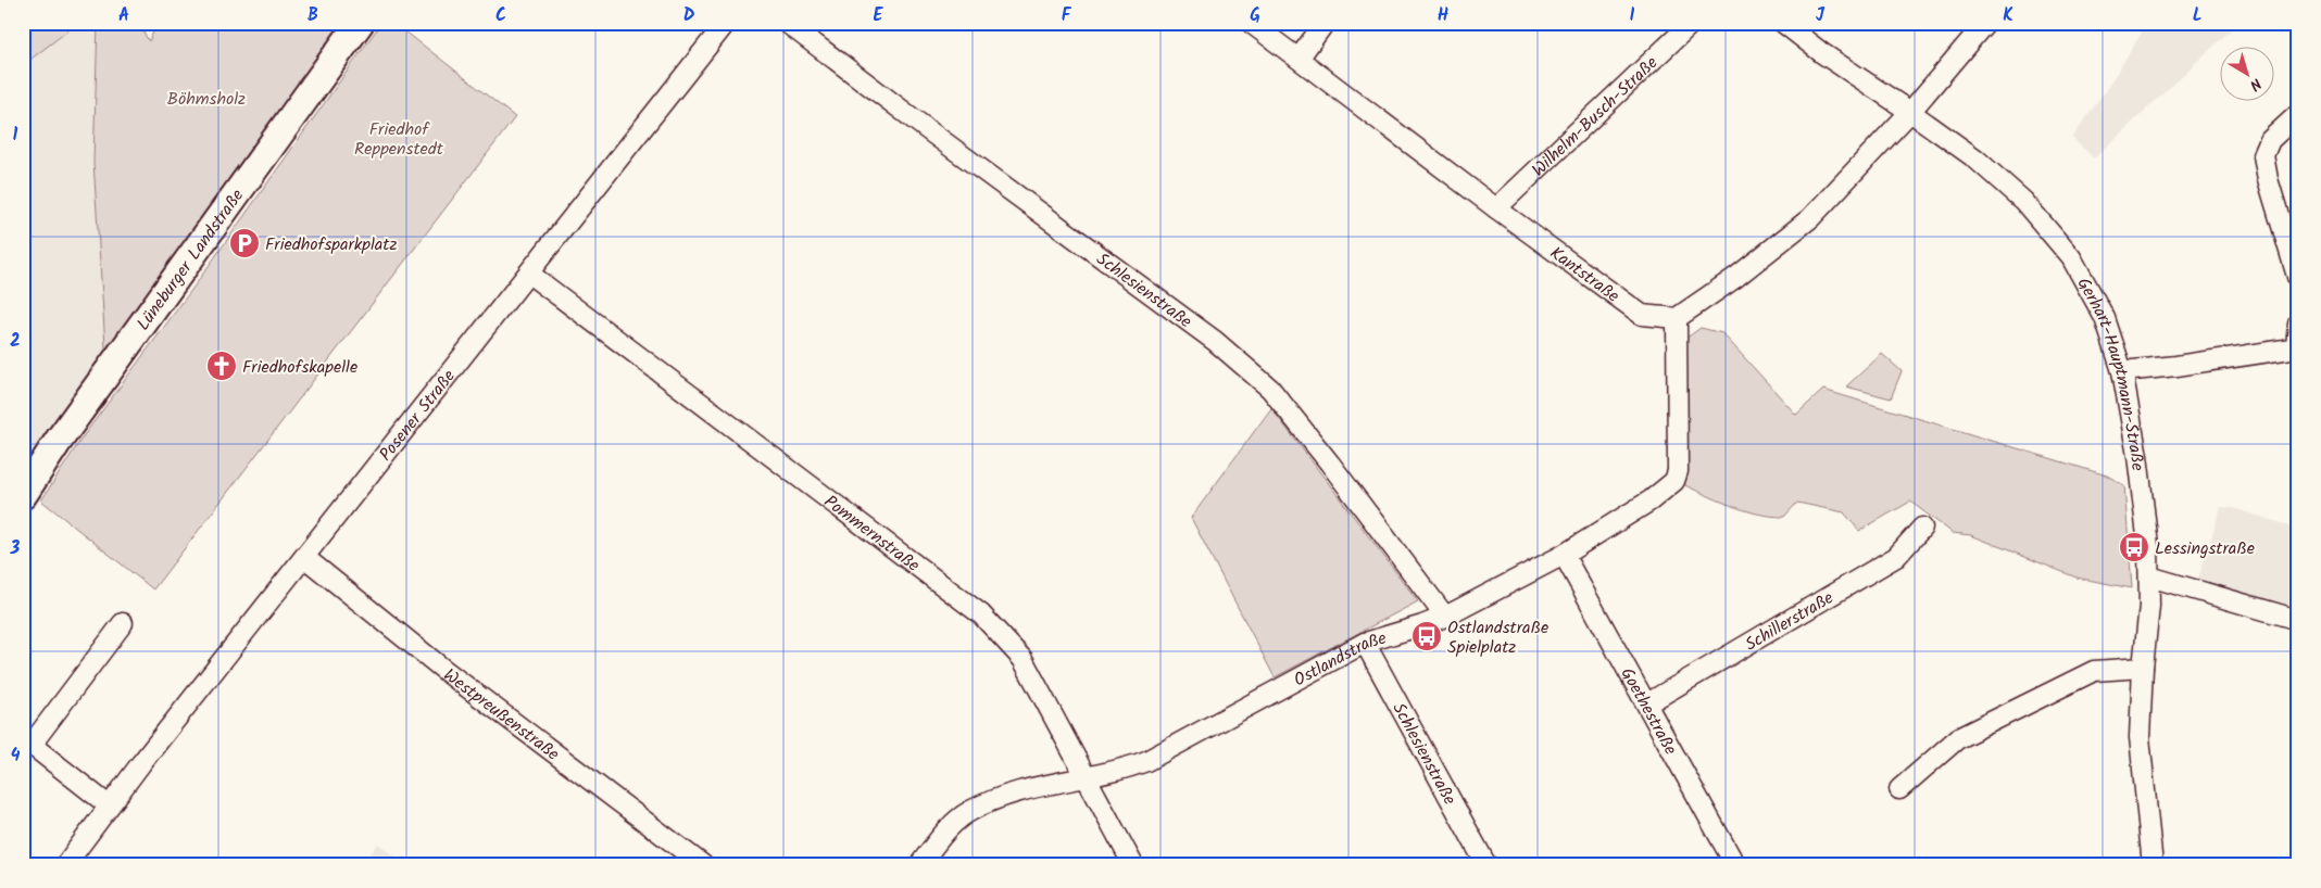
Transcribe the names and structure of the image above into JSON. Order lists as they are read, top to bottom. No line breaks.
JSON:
{"streets":{"main road":["Lüneburger Landstraße"],"street":["Wilhelm-Busch-Straße","Kantstraße","Schlesienstraße","Gerhart-Hauptmann-Straße","Posener Straße","Pommernstraße","Schillerstraße","Ostlandstraße","Goethestraße","Westpreußenstraße"]},"crossings":[["Wilhelm-Busch-Straße","Kantstraße"],["Kantstraße","Ostlandstraße"],["Schlesienstraße","Ostlandstraße"],["Posener Straße","Pommernstraße"],["Posener Straße","Westpreußenstraße"],["Pommernstraße","Ostlandstraße"],["Schillerstraße","Goethestraße"],["Ostlandstraße","Goethestraße"]],"parks":["Böhmsholz","Friedhof Reppenstedt"],"places":{"parking":["Friedhofsparkplatz"],"church":["Friedhofskapelle"],"bus stop":["Lessingstraße","Ostlandstraße Spielplatz"]},"north":"bottom right","grid":{"columns":["A","B","C","D","E","F","G","H","I","J","K","L"],"rows":["1","2","3","4"]}}
